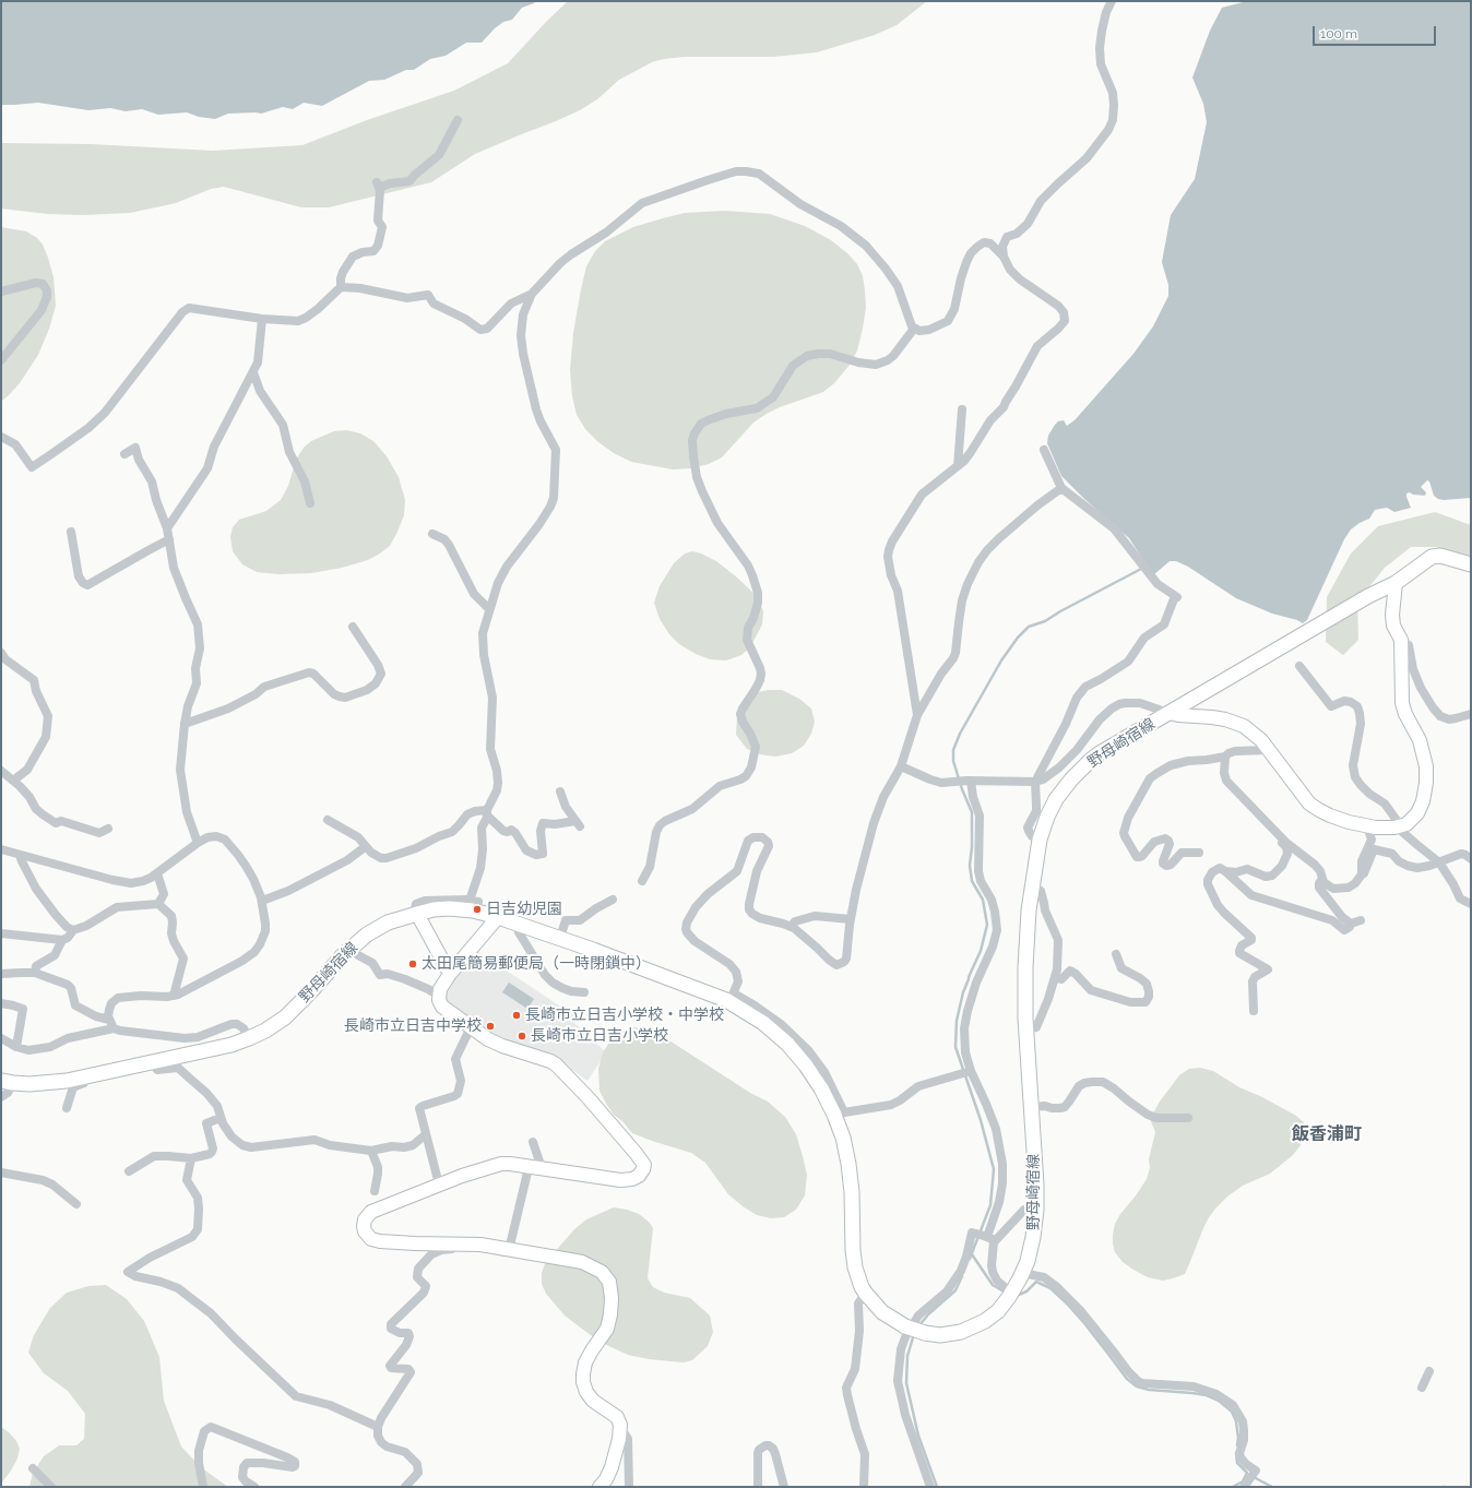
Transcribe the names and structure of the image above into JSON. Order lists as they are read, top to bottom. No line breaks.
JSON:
{"streets":{"main road":["野母崎宿線"]},"districts":["飯香浦町"],"places":["日吉幼児園","太田尾簡易郵便局（一時閉鎖中）","長崎市立日吉小学校・中学校","長崎市立日吉中学校","長崎市立日吉小学校"],"scale_bar":"100 m"}
